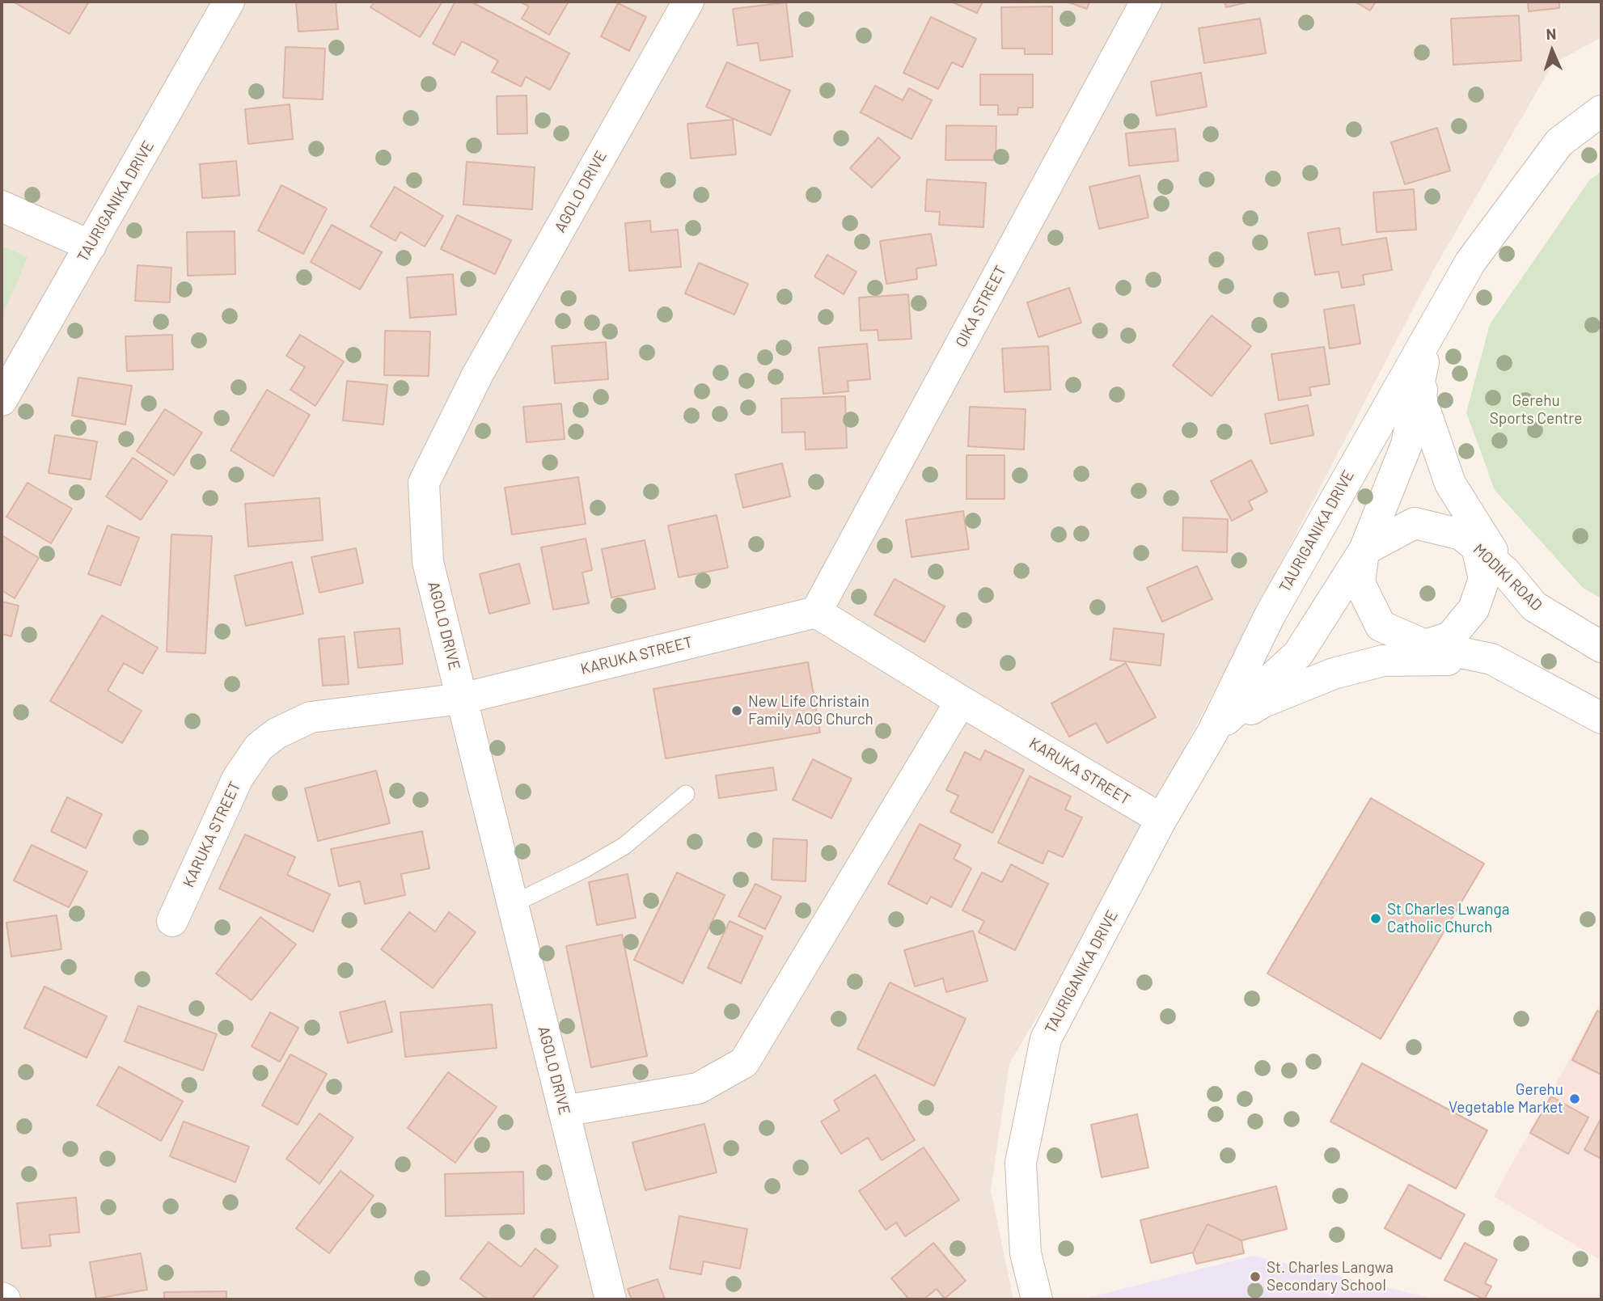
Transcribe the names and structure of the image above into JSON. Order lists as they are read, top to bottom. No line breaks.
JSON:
{"streets":{"street":["AGOLO DRIVE","TAURIGANIKA DRIVE","OIKA STREET","MODIKI ROAD","KARUKA STREET"]},"crossings":[["AGOLO DRIVE","KARUKA STREET"],["TAURIGANIKA DRIVE","MODIKI ROAD"],["TAURIGANIKA DRIVE","KARUKA STREET"],["OIKA STREET","KARUKA STREET"]],"parks":["Gerehu Sports Centre"],"places":["New Life Christain Family AOG Church","St Charles Lwanga Catholic Church","Gerehu Vegetable Market","St. Charles Langwa Secondary School"],"north":"top"}
